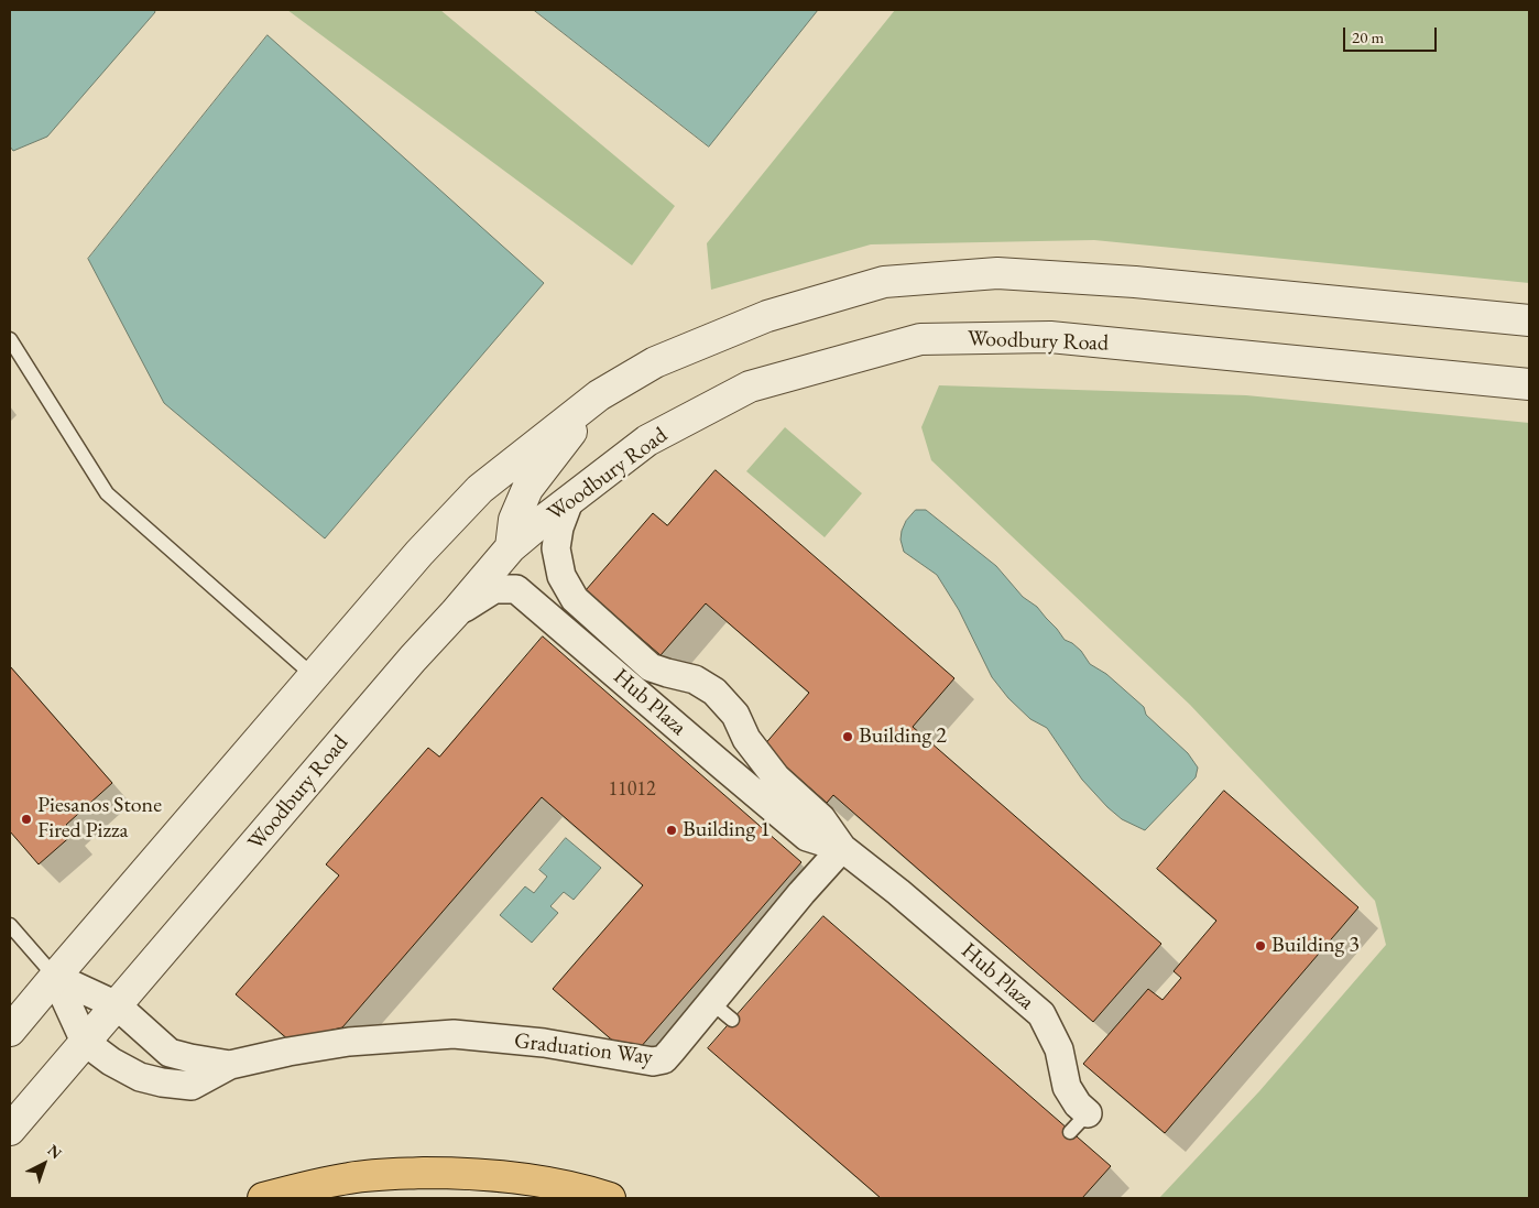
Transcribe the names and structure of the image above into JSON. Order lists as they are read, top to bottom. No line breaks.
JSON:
{"streets":{"street":["Woodbury Road","Hub Plaza","Graduation Way"]},"crossings":[["Woodbury Road","Hub Plaza"],["Woodbury Road","Graduation Way"],["Hub Plaza","Graduation Way"]],"places":["Building 2","Piesanos Stone Fired Pizza","Building 1","Building 3"],"house_numbers":["11012"],"scale_bar":"20 m","north":"top right"}
